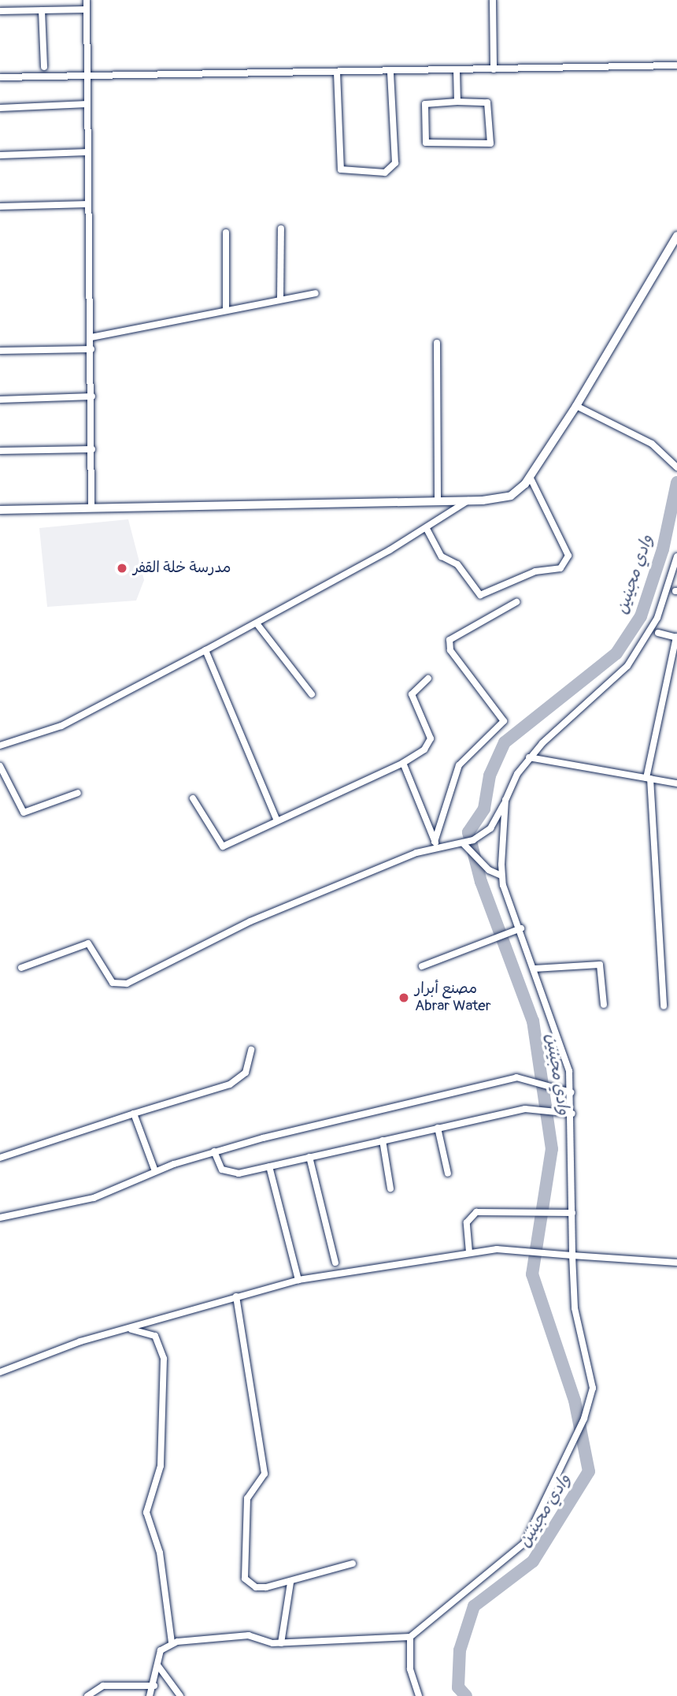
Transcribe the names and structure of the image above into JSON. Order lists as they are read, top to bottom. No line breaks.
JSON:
{"water":["وادي مجينين"],"places":["مدرسة خلة القفر","مصنع أبرار Abrar Water"]}
